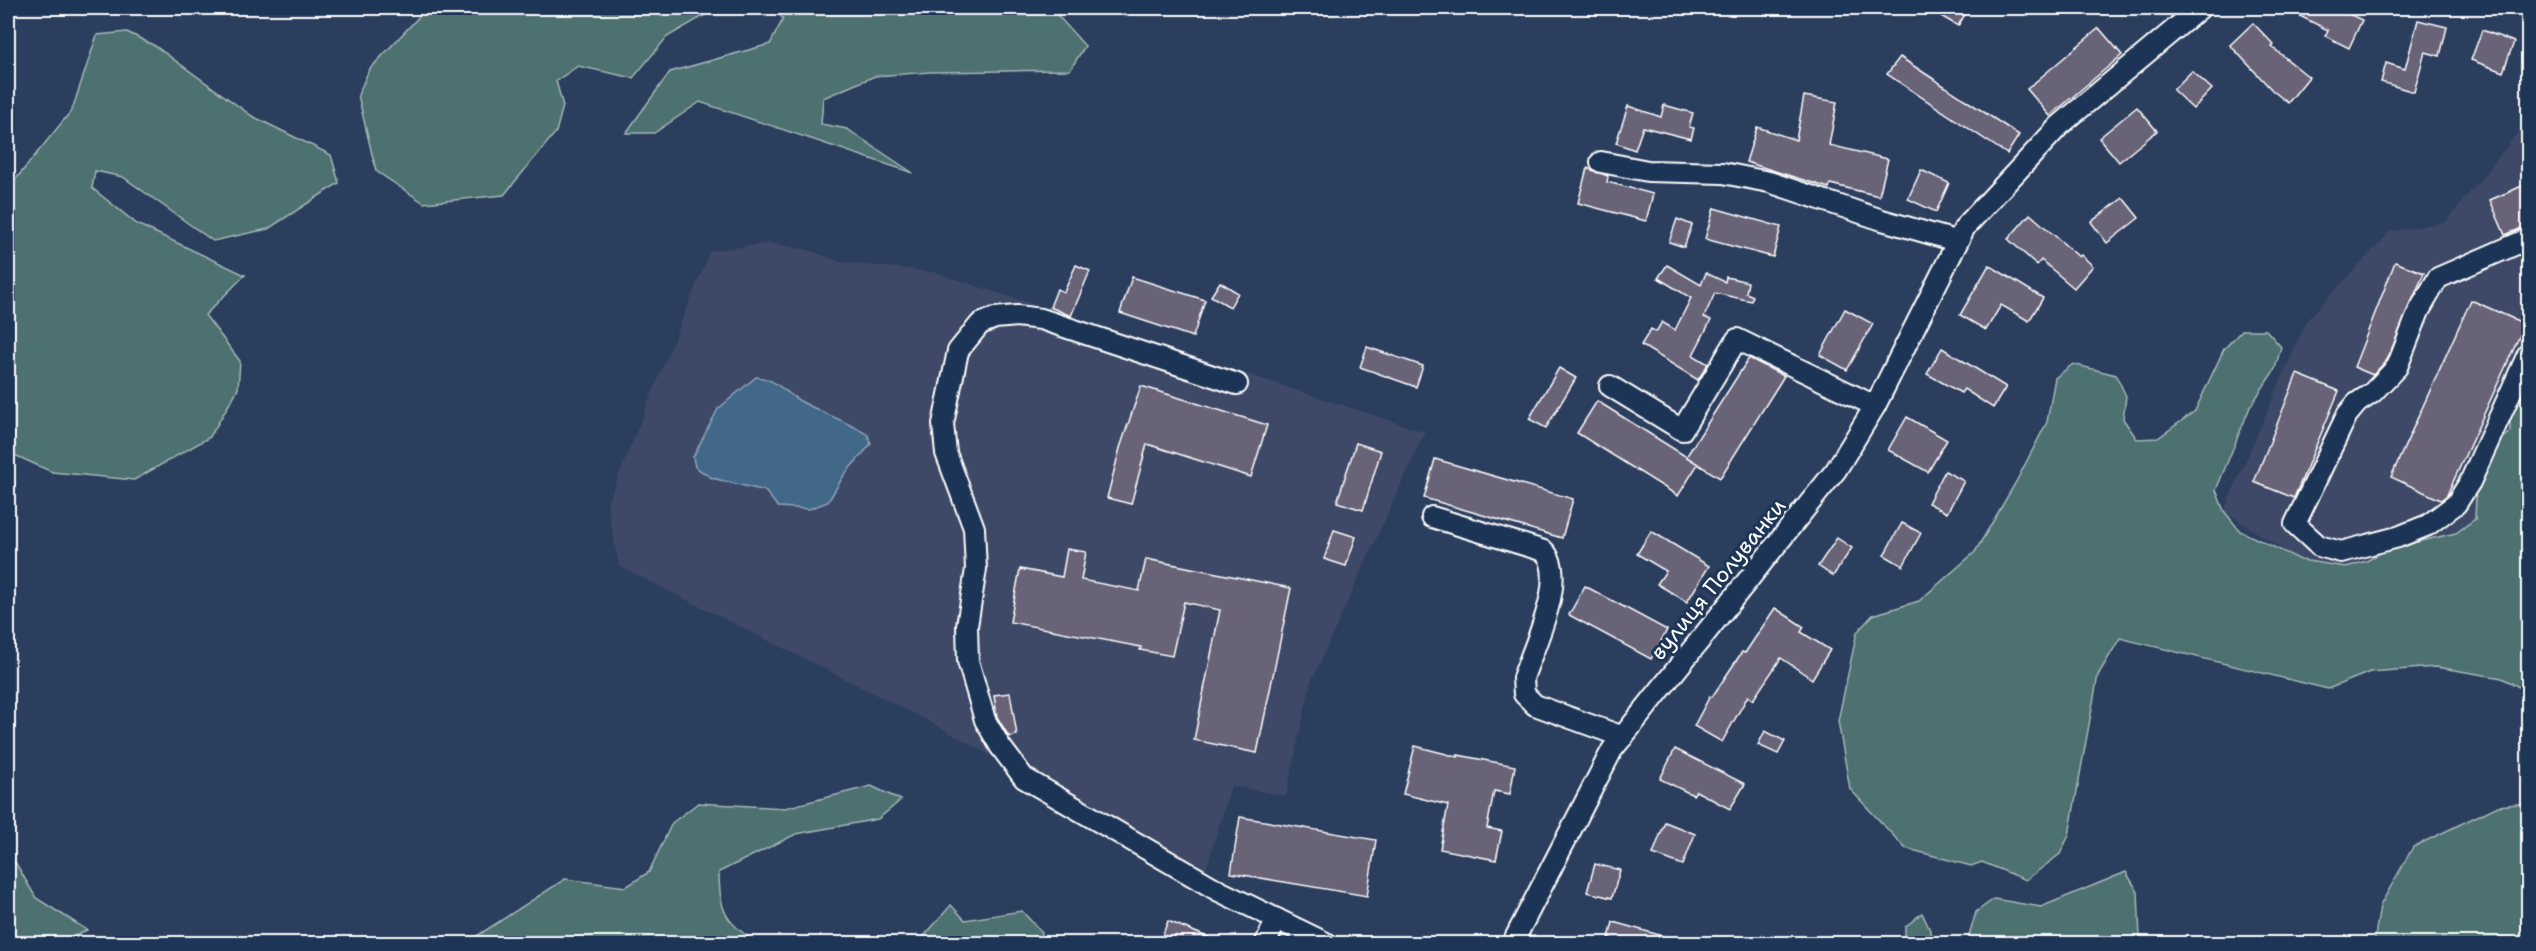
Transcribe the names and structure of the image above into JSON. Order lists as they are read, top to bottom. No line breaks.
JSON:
{"streets":{"street":["вулиця Полуванки"]}}
